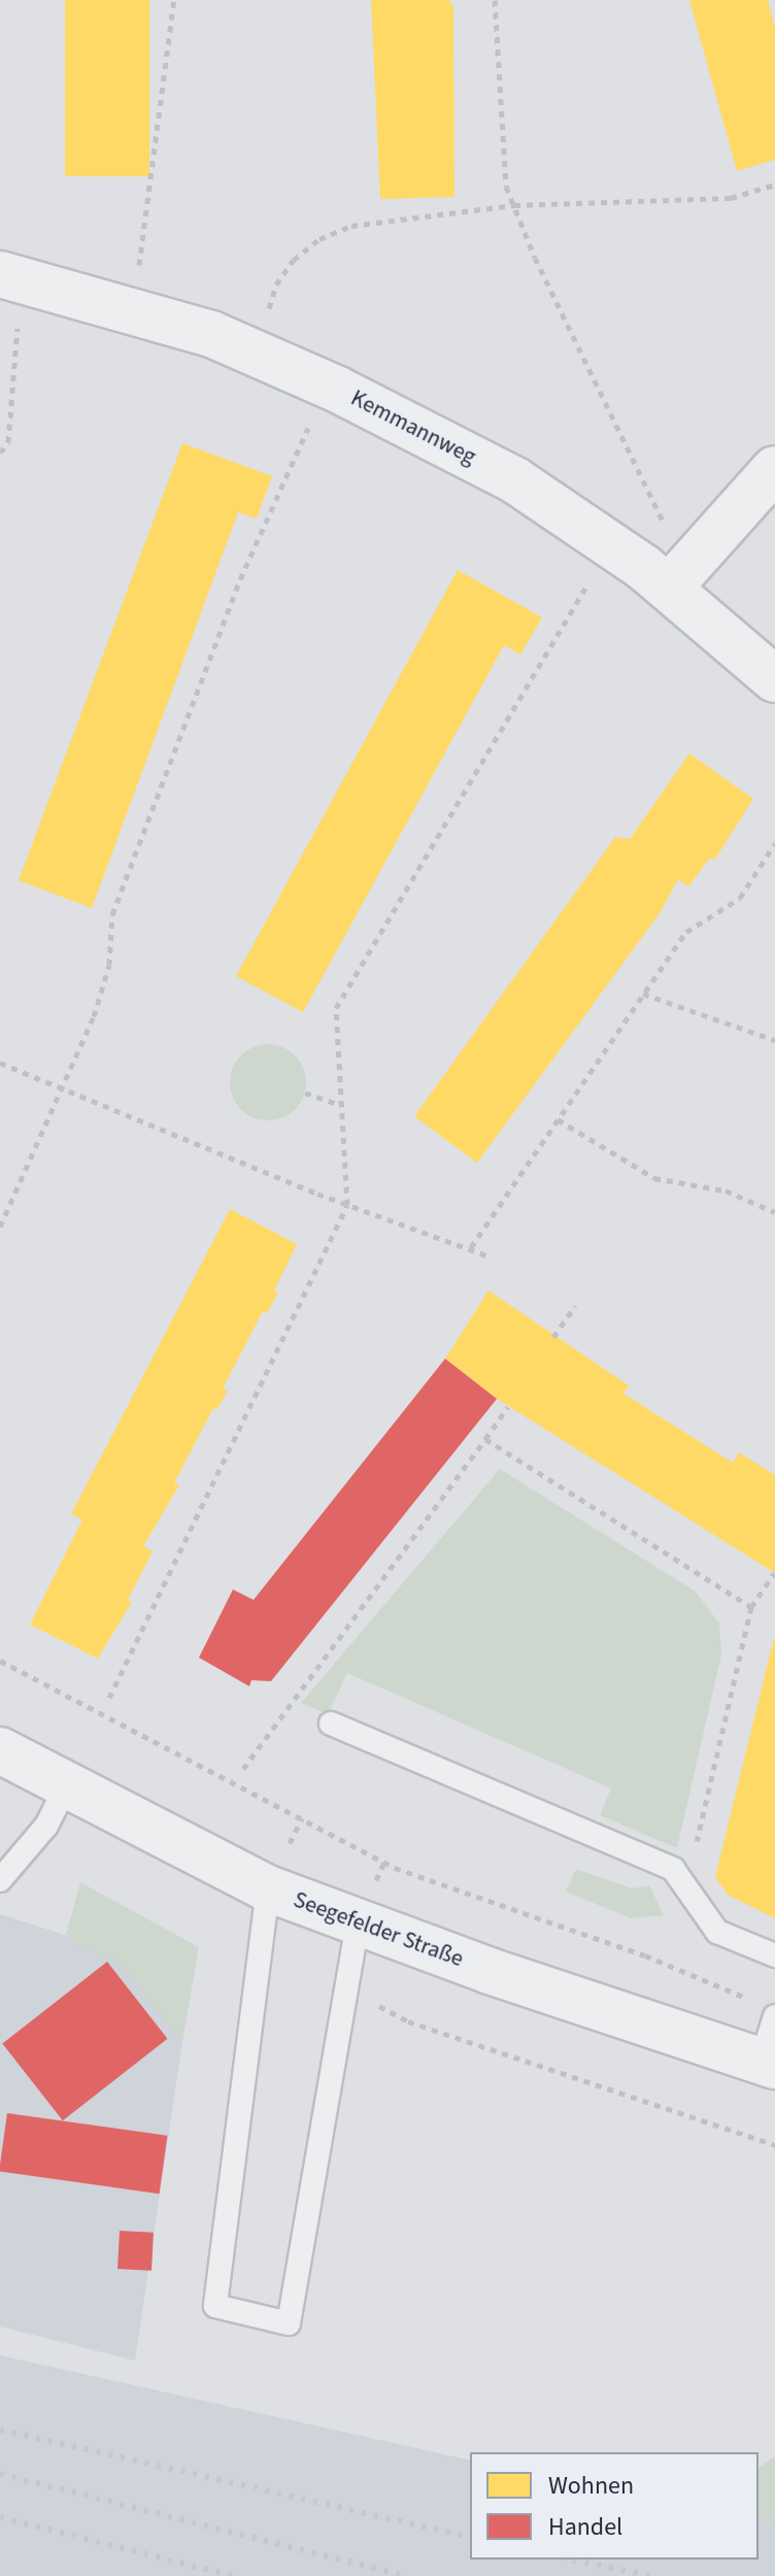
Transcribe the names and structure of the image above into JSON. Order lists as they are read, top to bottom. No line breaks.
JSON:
{"streets":{"street":["Kemmannweg","Seegefelder Straße"]},"legend":["Wohnen","Handel"]}
